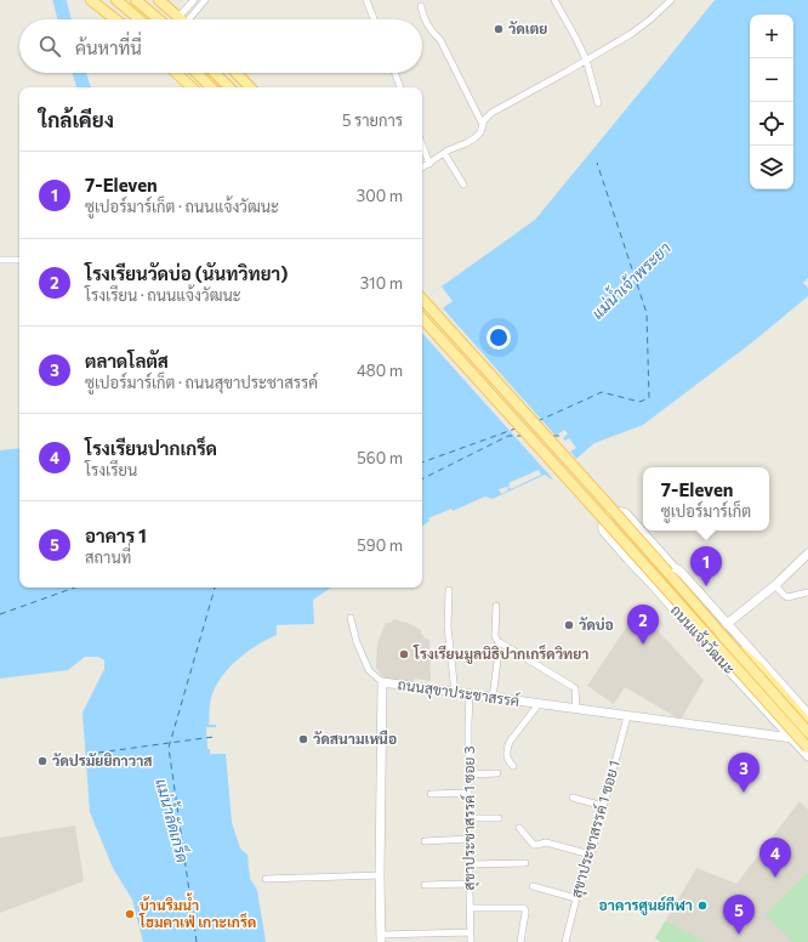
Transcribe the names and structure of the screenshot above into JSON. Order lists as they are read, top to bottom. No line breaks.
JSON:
{"streets":{"main road":["ถนนแจ้งวัฒนะ"],"street":["ถนนสุขาประชาสรรค์","สุขาประชาสรรค์ 1 ซอย 3","สุขาประชาสรรค์ 1 ซอย 1"]},"crossings":[["ถนนแจ้งวัฒนะ","ถนนสุขาประชาสรรค์"],["ถนนสุขาประชาสรรค์","สุขาประชาสรรค์ 1 ซอย 3"],["ถนนสุขาประชาสรรค์","สุขาประชาสรรค์ 1 ซอย 1"]],"water":["แม่น้ำเจ้าพระยา","แม่น้ำลัดเกร็ด"],"places":["วัดเตย","วัดบ่อ","โรงเรียนมูลนิธิปากเกร็ดวิทยา","วัดสนามเหนือ","วัดปรมัยยิกาวาส","อาคารศูนย์กีฬา","บ้านริมน้ำ โฮมคาเฟ่ เกาะเกร็ด"],"page":{"map_buttons":["+","−"],"search":"ค้นหาที่นี่","heading":["ใกล้เคียง","5 รายการ"],"list":[{"mark":"1","name":"7-Eleven","note":"ซูเปอร์มาร์เก็ต · ถนนแจ้งวัฒนะ","value":"300 m"},{"mark":"2","name":"โรงเรียนวัดบ่อ (นันทวิทยา)","note":"โรงเรียน · ถนนแจ้งวัฒนะ","value":"310 m"},{"mark":"3","name":"ตลาดโลตัส","note":"ซูเปอร์มาร์เก็ต · ถนนสุขาประชาสรรค์","value":"480 m"},{"mark":"4","name":"โรงเรียนปากเกร็ด","note":"โรงเรียน","value":"560 m"},{"mark":"5","name":"อาคาร 1","note":"สถานที่","value":"590 m"}],"popup":["7-Eleven","ซูเปอร์มาร์เก็ต"],"pins":["1","2","3","4","5"]}}
